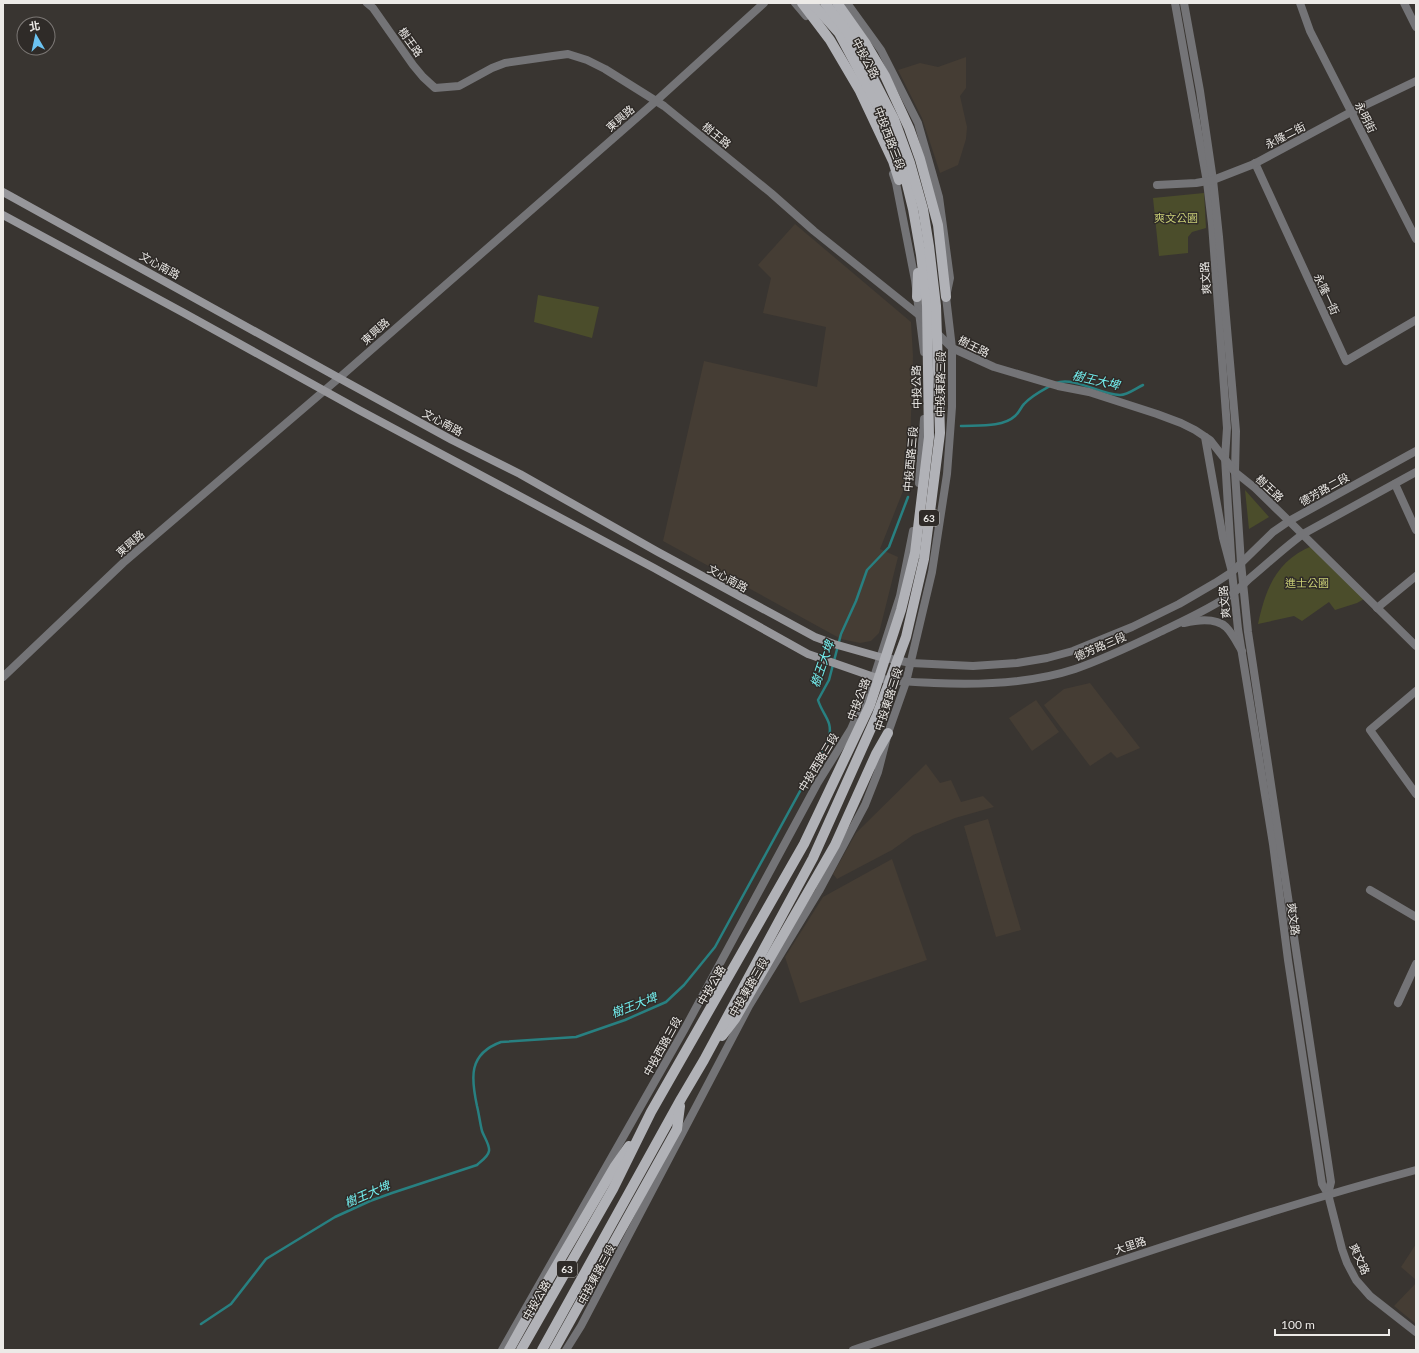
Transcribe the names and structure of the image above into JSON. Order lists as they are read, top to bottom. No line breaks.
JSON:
{"streets":{"main road":["中投公路","文心南路","63"],"street":["樹王路","永明街","東興路","永隆二街","中投西路三段","爽文路","永隆一街","中投東路三段","德芳路二段","德芳路三段","大里路"]},"crossings":[["樹王路","東興路"],["樹王路","中投西路三段"],["樹王路","爽文路"],["樹王路","中投東路三段"],["樹王路","德芳路二段"],["樹王路","德芳路三段"],["永明街","永隆二街"],["東興路","文心南路"],["永隆二街","爽文路"],["永隆二街","永隆一街"],["中投西路三段","文心南路"],["中投西路三段","德芳路三段"],["文心南路","德芳路三段"],["爽文路","德芳路二段"],["爽文路","德芳路三段"],["爽文路","大里路"],["中投東路三段","德芳路三段"],["德芳路二段","德芳路三段"]],"water":["樹王大埤"],"parks":["爽文公園","進士公園"],"scale_bar":"100 m","north":"top"}
